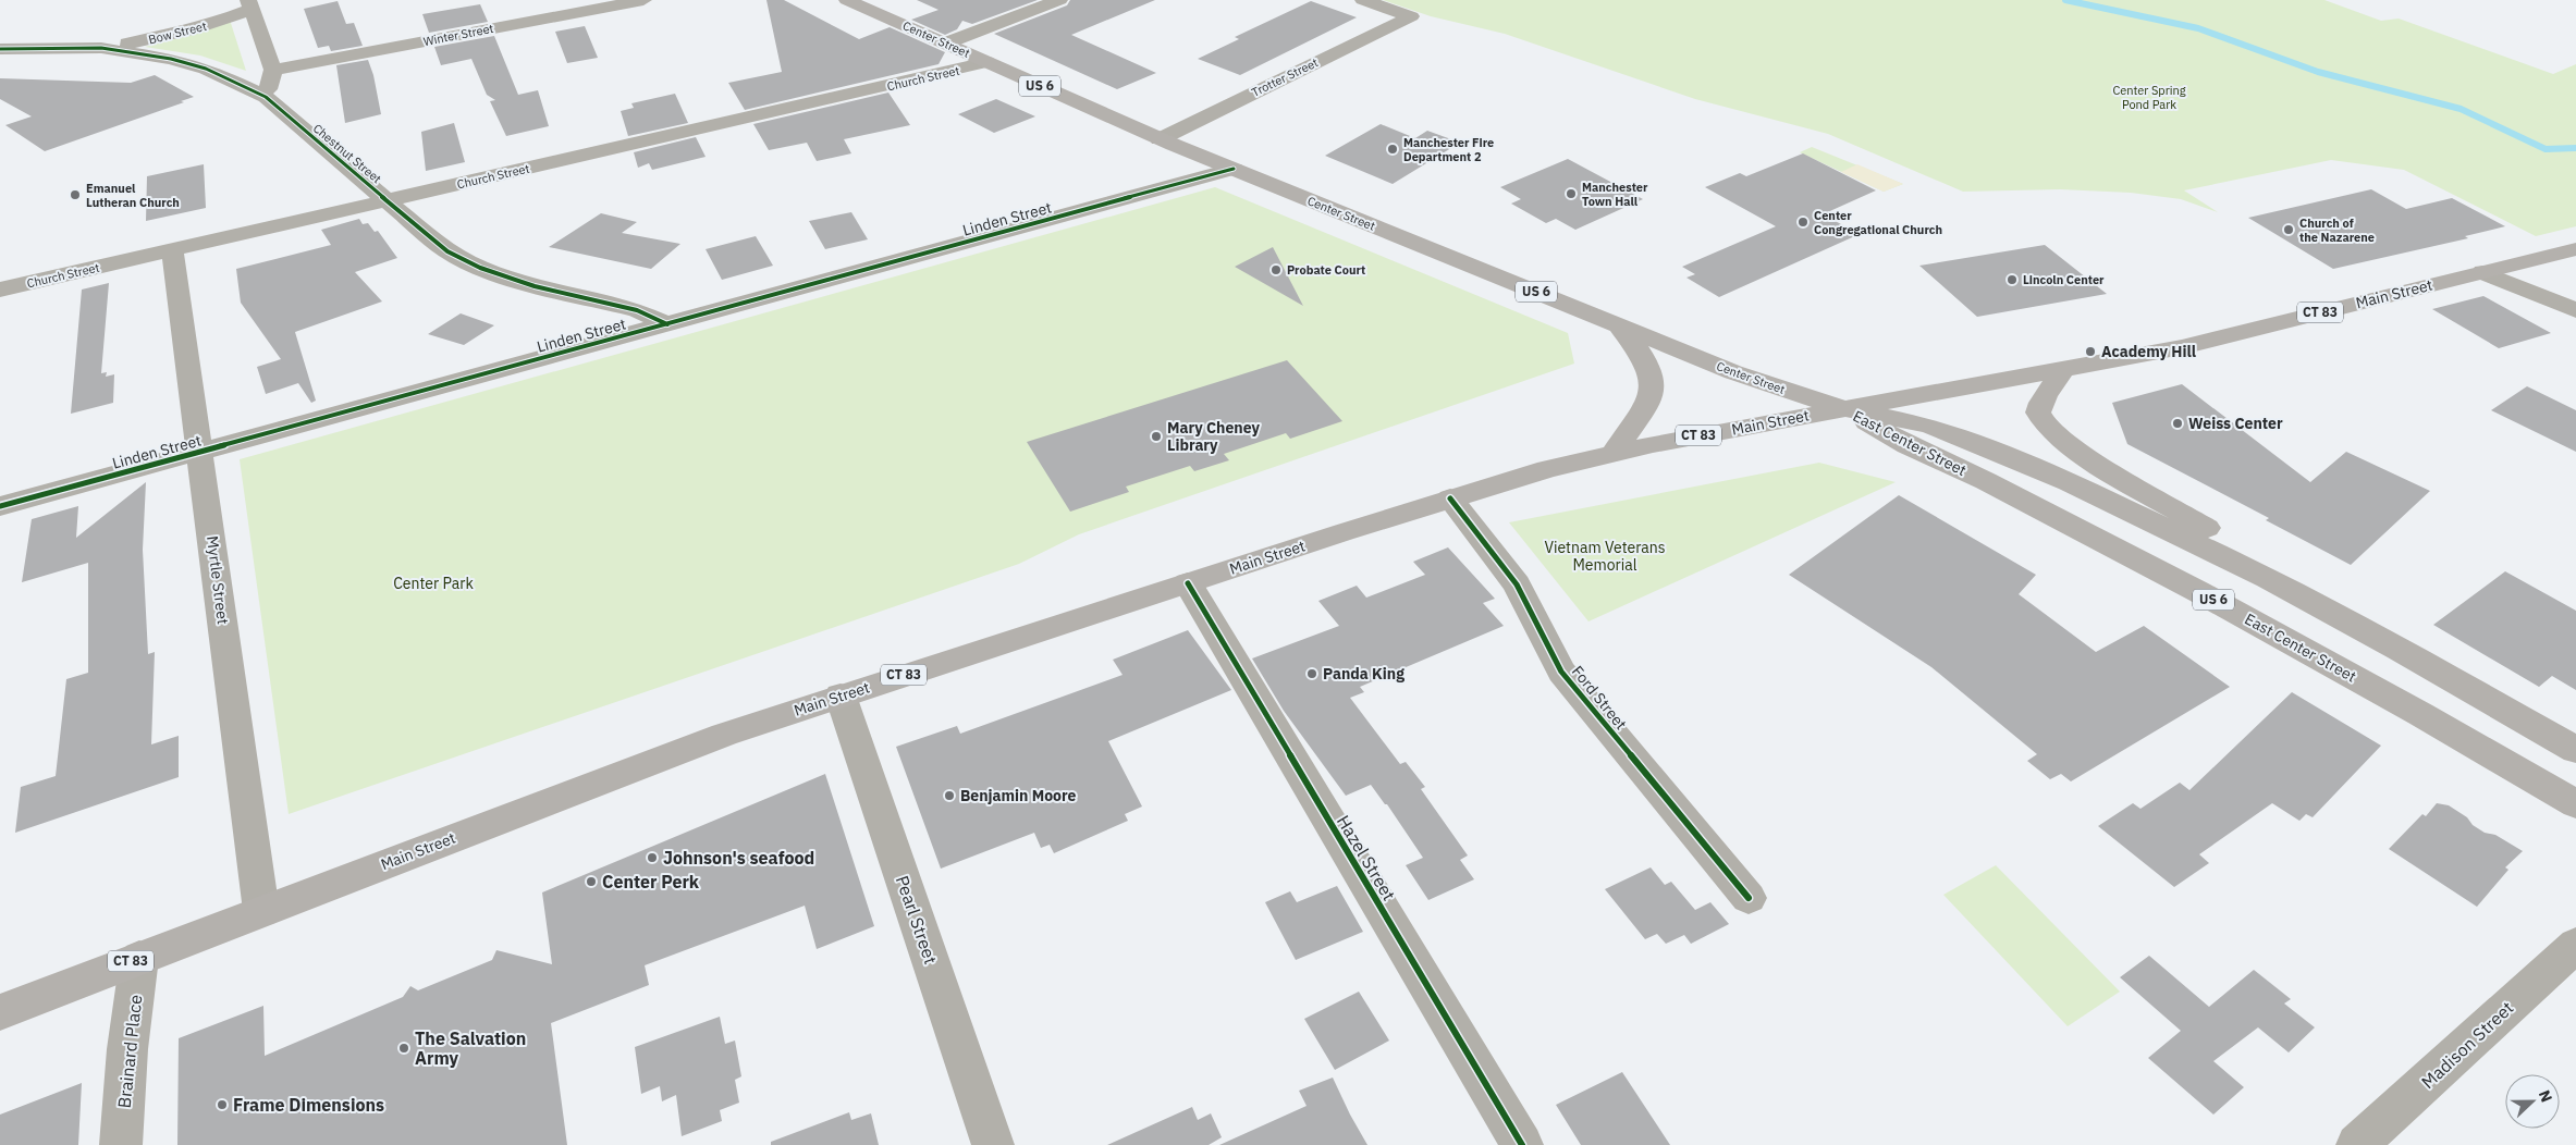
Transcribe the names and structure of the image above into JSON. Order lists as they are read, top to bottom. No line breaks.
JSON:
{"streets":{"main road":["Center Street","US 6","Main Street","CT 83","East Center Street"],"street":["Bow Street","Winter Street","Trotter Street","Church Street","Chestnut Street","Linden Street","Myrtle Street","Ford Street","Hazel Street","Pearl Street","Madison Street","Brainard Place"]},"crossings":[["Bow Street","Chestnut Street"],["Center Street","Trotter Street"],["Center Street","Church Street"],["Center Street","Linden Street"],["Center Street","Main Street"],["Center Street","East Center Street"],["Church Street","Chestnut Street"],["Church Street","Myrtle Street"],["Chestnut Street","Linden Street"],["Linden Street","Myrtle Street"],["Main Street","East Center Street"],["Main Street","Myrtle Street"],["Main Street","Ford Street"],["Main Street","Hazel Street"],["Main Street","Pearl Street"],["Main Street","Brainard Place"]],"parks":["Center Spring Pond Park","Vietnam Veterans Memorial","Center Park"],"places":["Manchester Fire Department 2","Manchester Town Hall","Emanuel Lutheran Church","Center Congregational Church","Church of the Nazarene","Probate Court","Lincoln Center","Academy Hill","Weiss Center","Mary Cheney Library","Panda King","Benjamin Moore","Johnson's seafood","Center Perk","The Salvation Army","Frame Dimensions"],"north":"right"}
